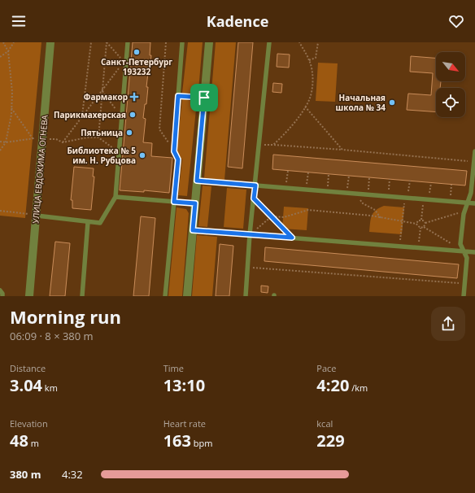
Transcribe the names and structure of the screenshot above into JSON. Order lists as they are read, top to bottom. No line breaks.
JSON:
{"streets":{"street":["УЛИЦА ЕВДОКИМА ОГНЕВА"]},"places":{"other":["Санкт-Петербург 193232","Начальная школа № 34","Парикмахерская","Пятьница","Библиотека № 5 им. Н. Рубцова"],"health":["Фармакор"]},"north":"bottom right","page":{"header":"Kadence","heading":["Morning run","06:09 · 8 × 380 m"],"stats":[["Distance","3.04 km"],["Time","13:10"],["Pace","4:20 /km"],["Elevation","48 m"],["Heart rate","163 bpm"],["kcal","229"]],"list":[{"name":"380 m","note":"4:32"}]}}
